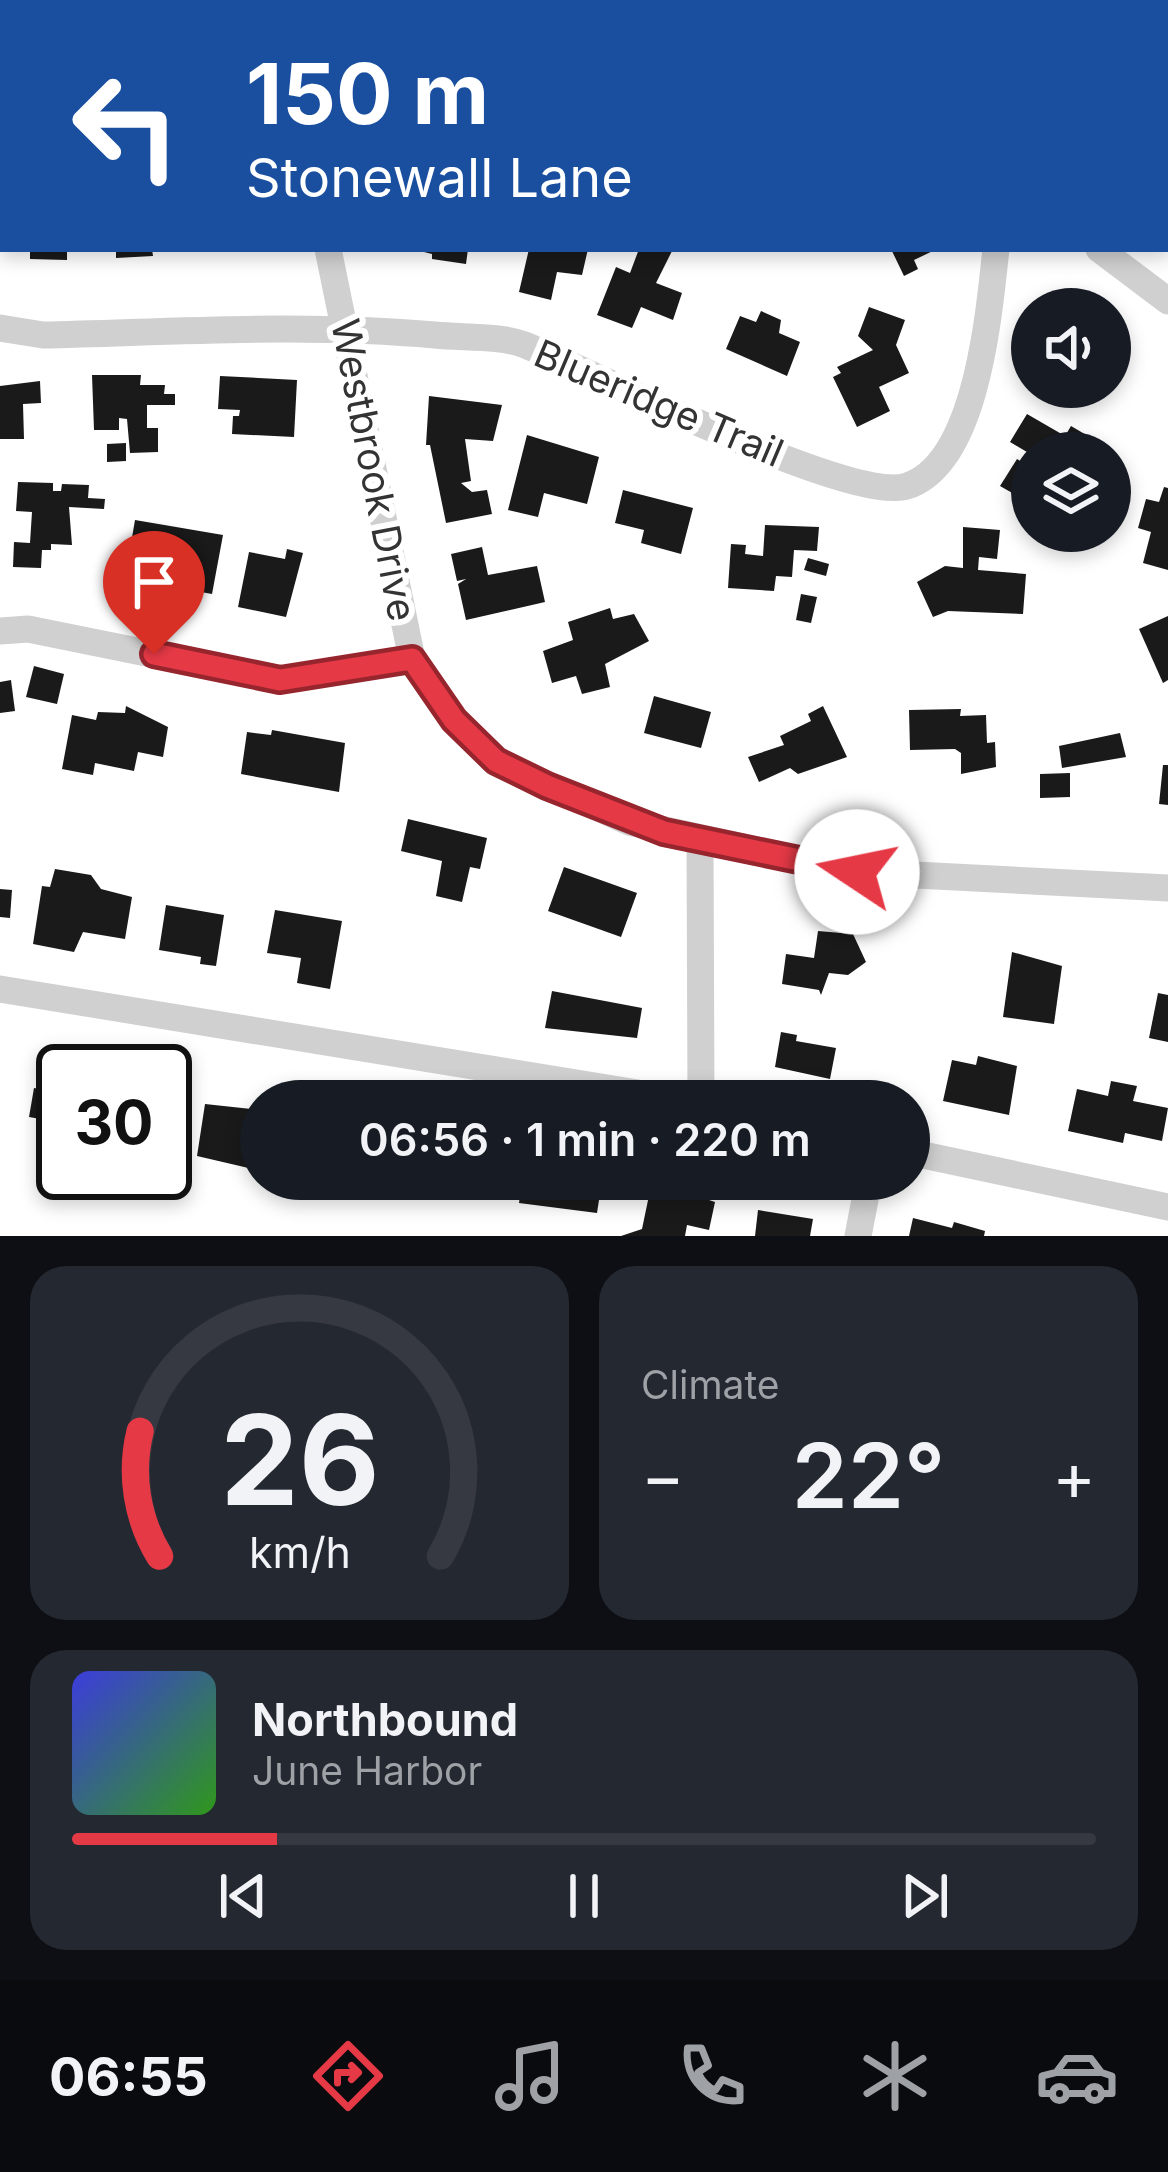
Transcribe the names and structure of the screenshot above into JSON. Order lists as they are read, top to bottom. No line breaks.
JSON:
{"streets":{"street":["Blueridge Trail","Westbrook Drive"]},"crossings":[["Blueridge Trail","Westbrook Drive"]],"page":{"turn":["150 m","Stonewall Lane"],"limit":"30","trip":"06:56 · 1 min · 220 m","tile":"Climate","heat":["−","22°","+"],"song":["Northbound","June Harbor"],"tabs":"06:55","gauge":["26","km/h"]}}
